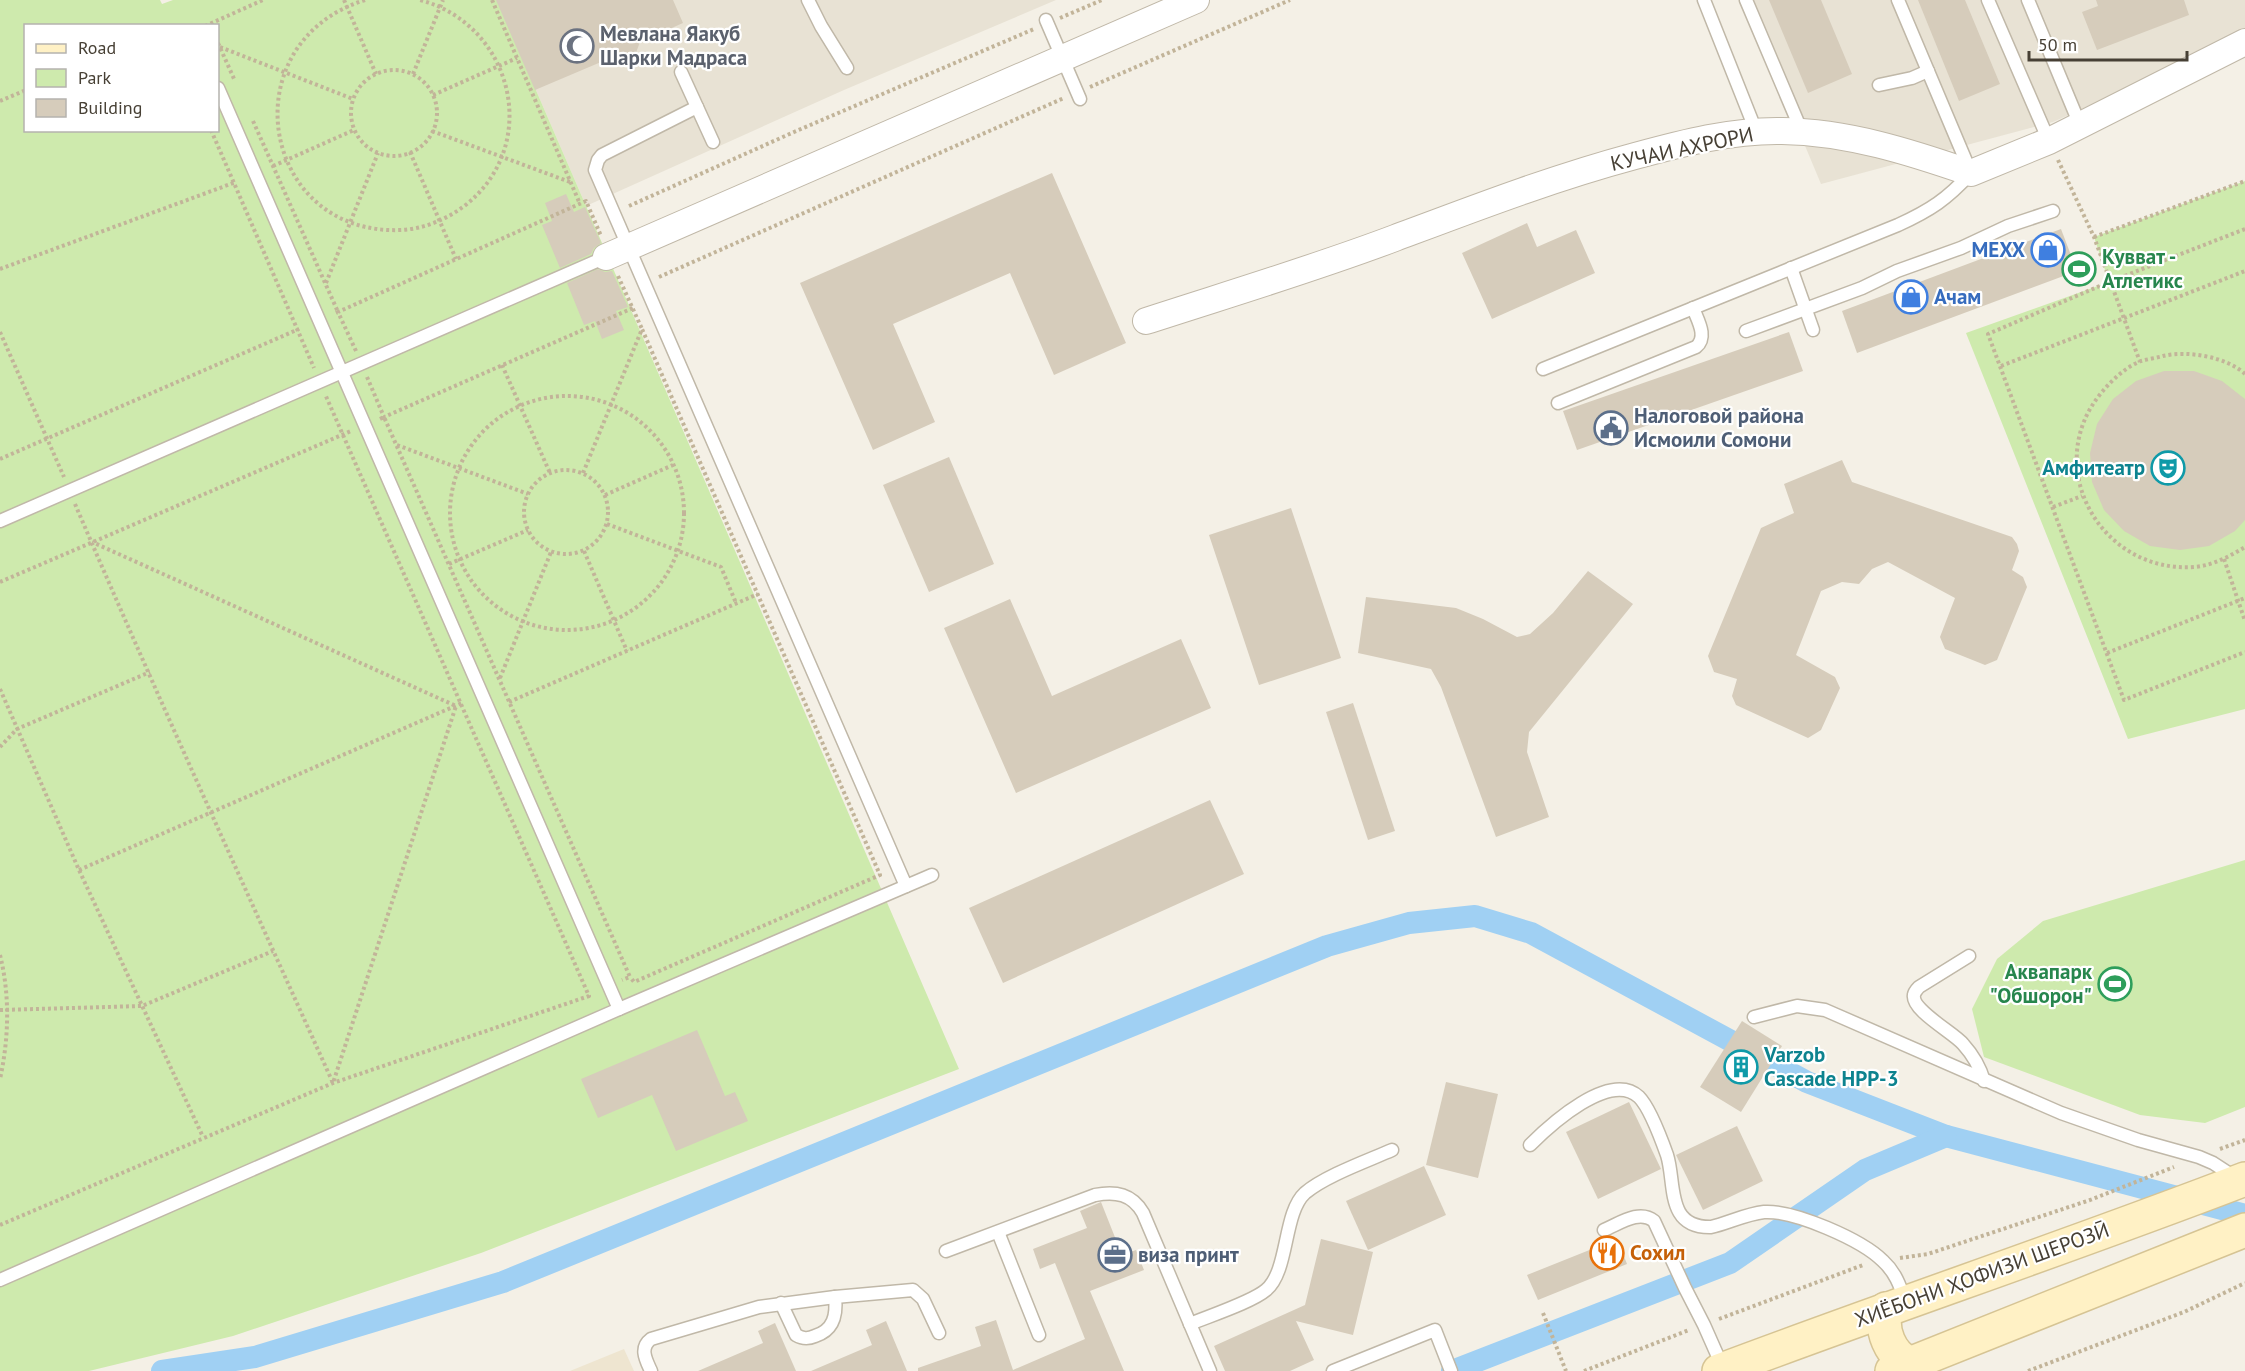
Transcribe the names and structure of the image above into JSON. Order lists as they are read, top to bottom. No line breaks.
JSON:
{"streets":{"main road":["ХИЁБОНИ ҲОФИЗИ ШЕРОЗӢ"],"street":["КУЧАИ АХРОРИ"]},"places":{"mosque":["Мевлана Яакуб Шарки Мадраса"],"shop":["MEXX","Ачам"],"sports":["Кувват - Атлетикс","Аквапарк \"Обшорон\""],"public building":["Налоговой района Исмоили Сомони"],"theatre":["Aмфитеатр"],"building":["Varzob Cascade HPP-3"],"restaurant":["Сохил"],"office":["виза принт"]},"legend":["Road","Park","Building"],"scale_bar":"50 m"}
